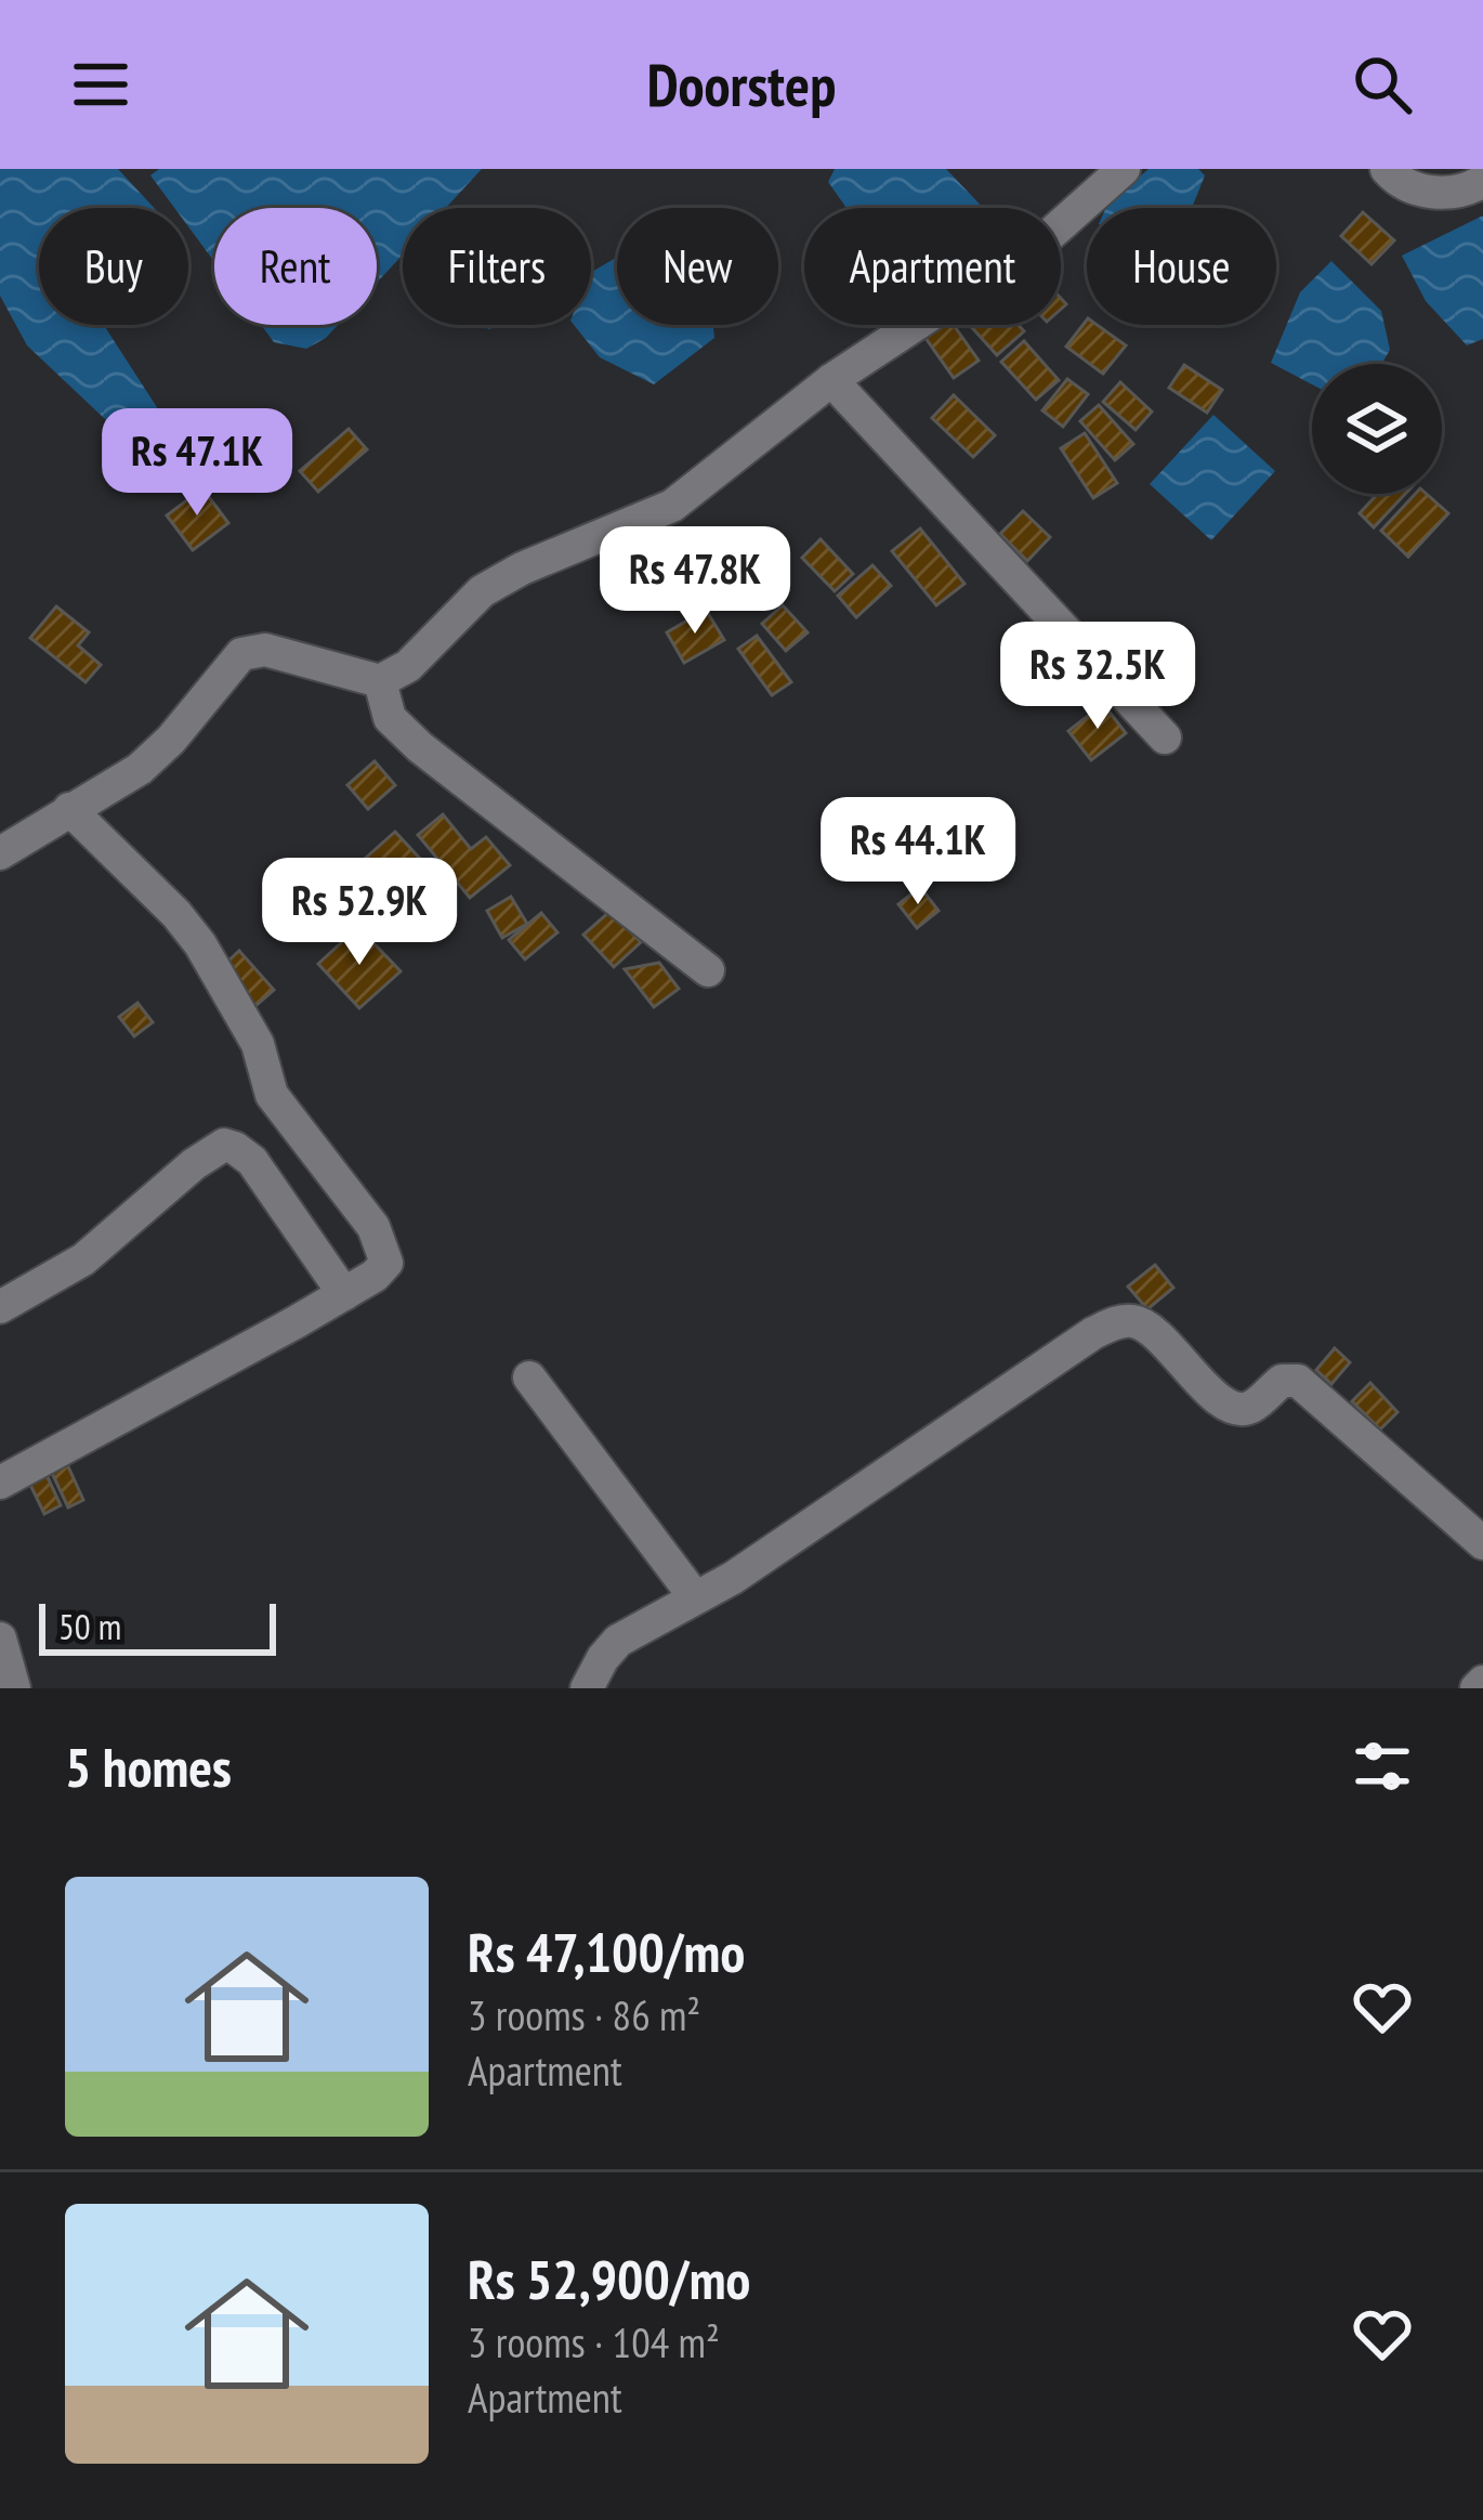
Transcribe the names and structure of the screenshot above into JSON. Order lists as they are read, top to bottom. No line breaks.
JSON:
{"scale_bar":"50 m","page":{"header":"Doorstep","chip":["Buy","Rent","Filters","New","Apartment","House"],"price":["Rs 47.1K","Rs 47.8K","Rs 32.5K","Rs 44.1K","Rs 52.9K"],"scale":"50 m","heading":"5 homes","list":[{"name":"Rs 47,100/mo","note":"3 rooms · 86 m² · Apartment"},{"name":"Rs 52,900/mo","note":"3 rooms · 104 m² · Apartment"}]}}
